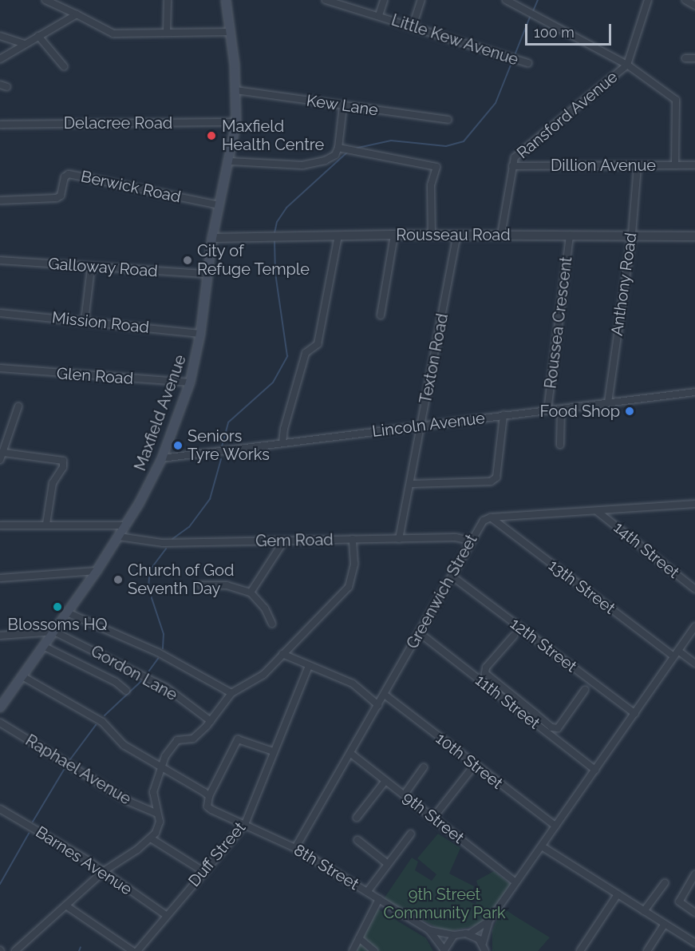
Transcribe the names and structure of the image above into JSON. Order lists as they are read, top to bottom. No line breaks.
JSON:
{"streets":{"main road":["Maxfield Avenue"],"street":["Little Kew Avenue","Kew Lane","Ransford Avenue","Delacree Road","Dillion Avenue","Berwick Road","Rousseau Road","Galloway Road","Anthony Road","Mission Road","Roussea Crescent","Texton Road","Glen Road","Lincoln Avenue","Gem Road","14th Street","13th Street","Greenwich Street","12th Street","Gordon Lane","11th Street","10th Street","Raphael Avenue","9th Street","Duff Street","Barnes Avenue","8th Street"]},"crossings":[["Kew Lane","Maxfield Avenue"],["Ransford Avenue","Dillion Avenue"],["Ransford Avenue","Rousseau Road"],["Delacree Road","Maxfield Avenue"],["Dillion Avenue","Anthony Road"],["Berwick Road","Maxfield Avenue"],["Rousseau Road","Anthony Road"],["Rousseau Road","Roussea Crescent"],["Rousseau Road","Texton Road"],["Rousseau Road","Maxfield Avenue"],["Galloway Road","Maxfield Avenue"],["Anthony Road","Lincoln Avenue"],["Mission Road","Maxfield Avenue"],["Roussea Crescent","Lincoln Avenue"],["Texton Road","Lincoln Avenue"],["Texton Road","Gem Road"],["Glen Road","Maxfield Avenue"],["Maxfield Avenue","Lincoln Avenue"],["Maxfield Avenue","Gem Road"],["Maxfield Avenue","Gordon Lane"],["Gem Road","Greenwich Street"],["13th Street","Greenwich Street"],["Greenwich Street","12th Street"],["Greenwich Street","11th Street"],["Greenwich Street","10th Street"],["Greenwich Street","9th Street"],["Greenwich Street","8th Street"],["Duff Street","Barnes Avenue"],["Duff Street","8th Street"]],"parks":["9th Street Community Park"],"places":["Maxfield Health Centre","City of Refuge Temple","Food Shop","Seniors Tyre Works","Church of God Seventh Day","Blossoms HQ"],"scale_bar":"100 m"}
